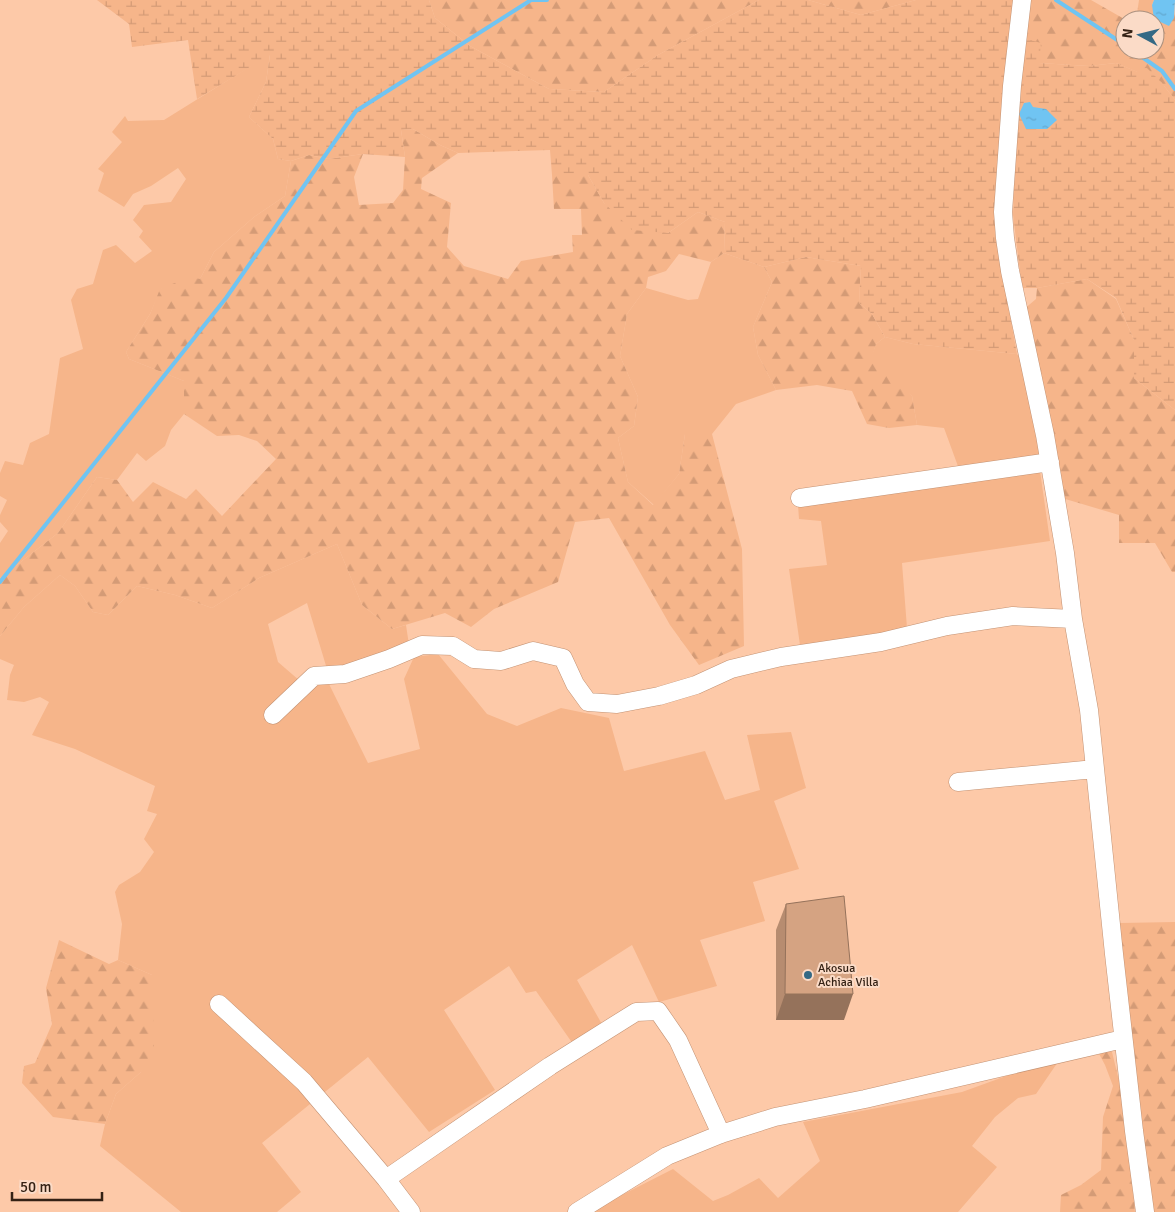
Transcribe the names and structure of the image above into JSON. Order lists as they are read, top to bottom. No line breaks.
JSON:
{"places":["Akosua Achiaa Villa"],"scale_bar":"50 m","north":"left"}
